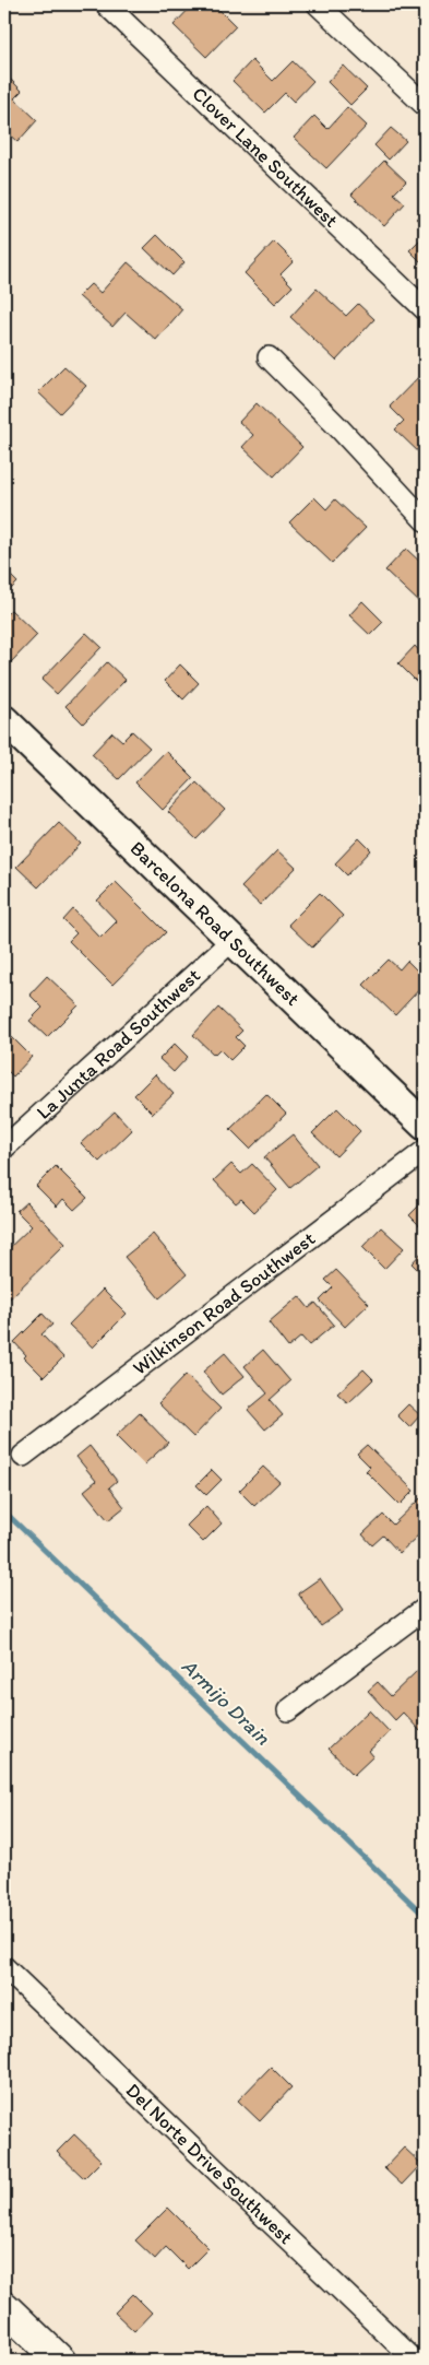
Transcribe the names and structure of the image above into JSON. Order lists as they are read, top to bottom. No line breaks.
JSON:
{"streets":{"street":["Clover Lane Southwest","Barcelona Road Southwest","La Junta Road Southwest","Wilkinson Road Southwest","Del Norte Drive Southwest"]},"crossings":[["Barcelona Road Southwest","La Junta Road Southwest"]],"water":["Armijo Drain"]}
